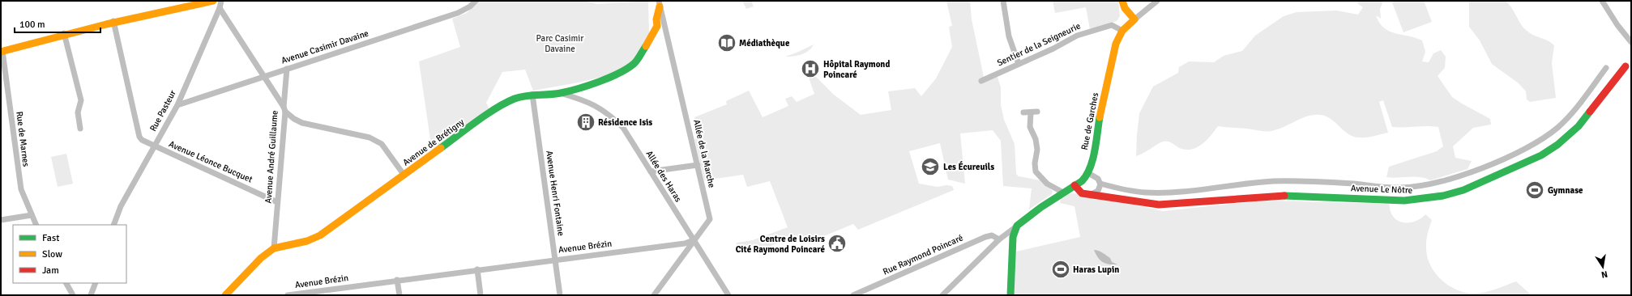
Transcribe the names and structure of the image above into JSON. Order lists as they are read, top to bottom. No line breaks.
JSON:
{"streets":{"street":["Sentier de la Seigneurie","Avenue Casimir Davaine","Rue Pasteur","Rue de Garches","Rue de Marnes","Avenue de Brétigny","Allée de la Marche","Avenue André Guillaume","Avenue Léonce Bucquet","Allée des Haras","Avenue Le Nôtre","Avenue Henri Fontaine","Avenue Brézin","Rue Raymond Poincaré"]},"crossings":[["Sentier de la Seigneurie","Rue de Garches"],["Avenue Casimir Davaine","Rue Pasteur"],["Avenue Casimir Davaine","Avenue André Guillaume"],["Rue Pasteur","Avenue André Guillaume"],["Rue Pasteur","Avenue Léonce Bucquet"],["Rue de Garches","Avenue Le Nôtre"],["Avenue de Brétigny","Allée de la Marche"],["Avenue de Brétigny","Avenue André Guillaume"],["Avenue de Brétigny","Allée des Haras"],["Avenue de Brétigny","Avenue Henri Fontaine"],["Allée de la Marche","Allée des Haras"],["Allée de la Marche","Avenue Brézin"],["Avenue André Guillaume","Avenue Léonce Bucquet"],["Allée des Haras","Avenue Brézin"],["Avenue Henri Fontaine","Avenue Brézin"]],"parks":["Parc Casimir Davaine"],"places":{"library":["Médiathèque"],"hospital":["Hôpital Raymond Poincaré"],"building":["Résidence Isis"],"school or university":["Les Écureuils"],"sports":["Gymnase","Haras Lupin"],"public building":["Centre de Loisirs Cité Raymond Poincaré"]},"legend":["Fast","Slow","Jam"],"scale_bar":"100 m","north":"bottom"}
